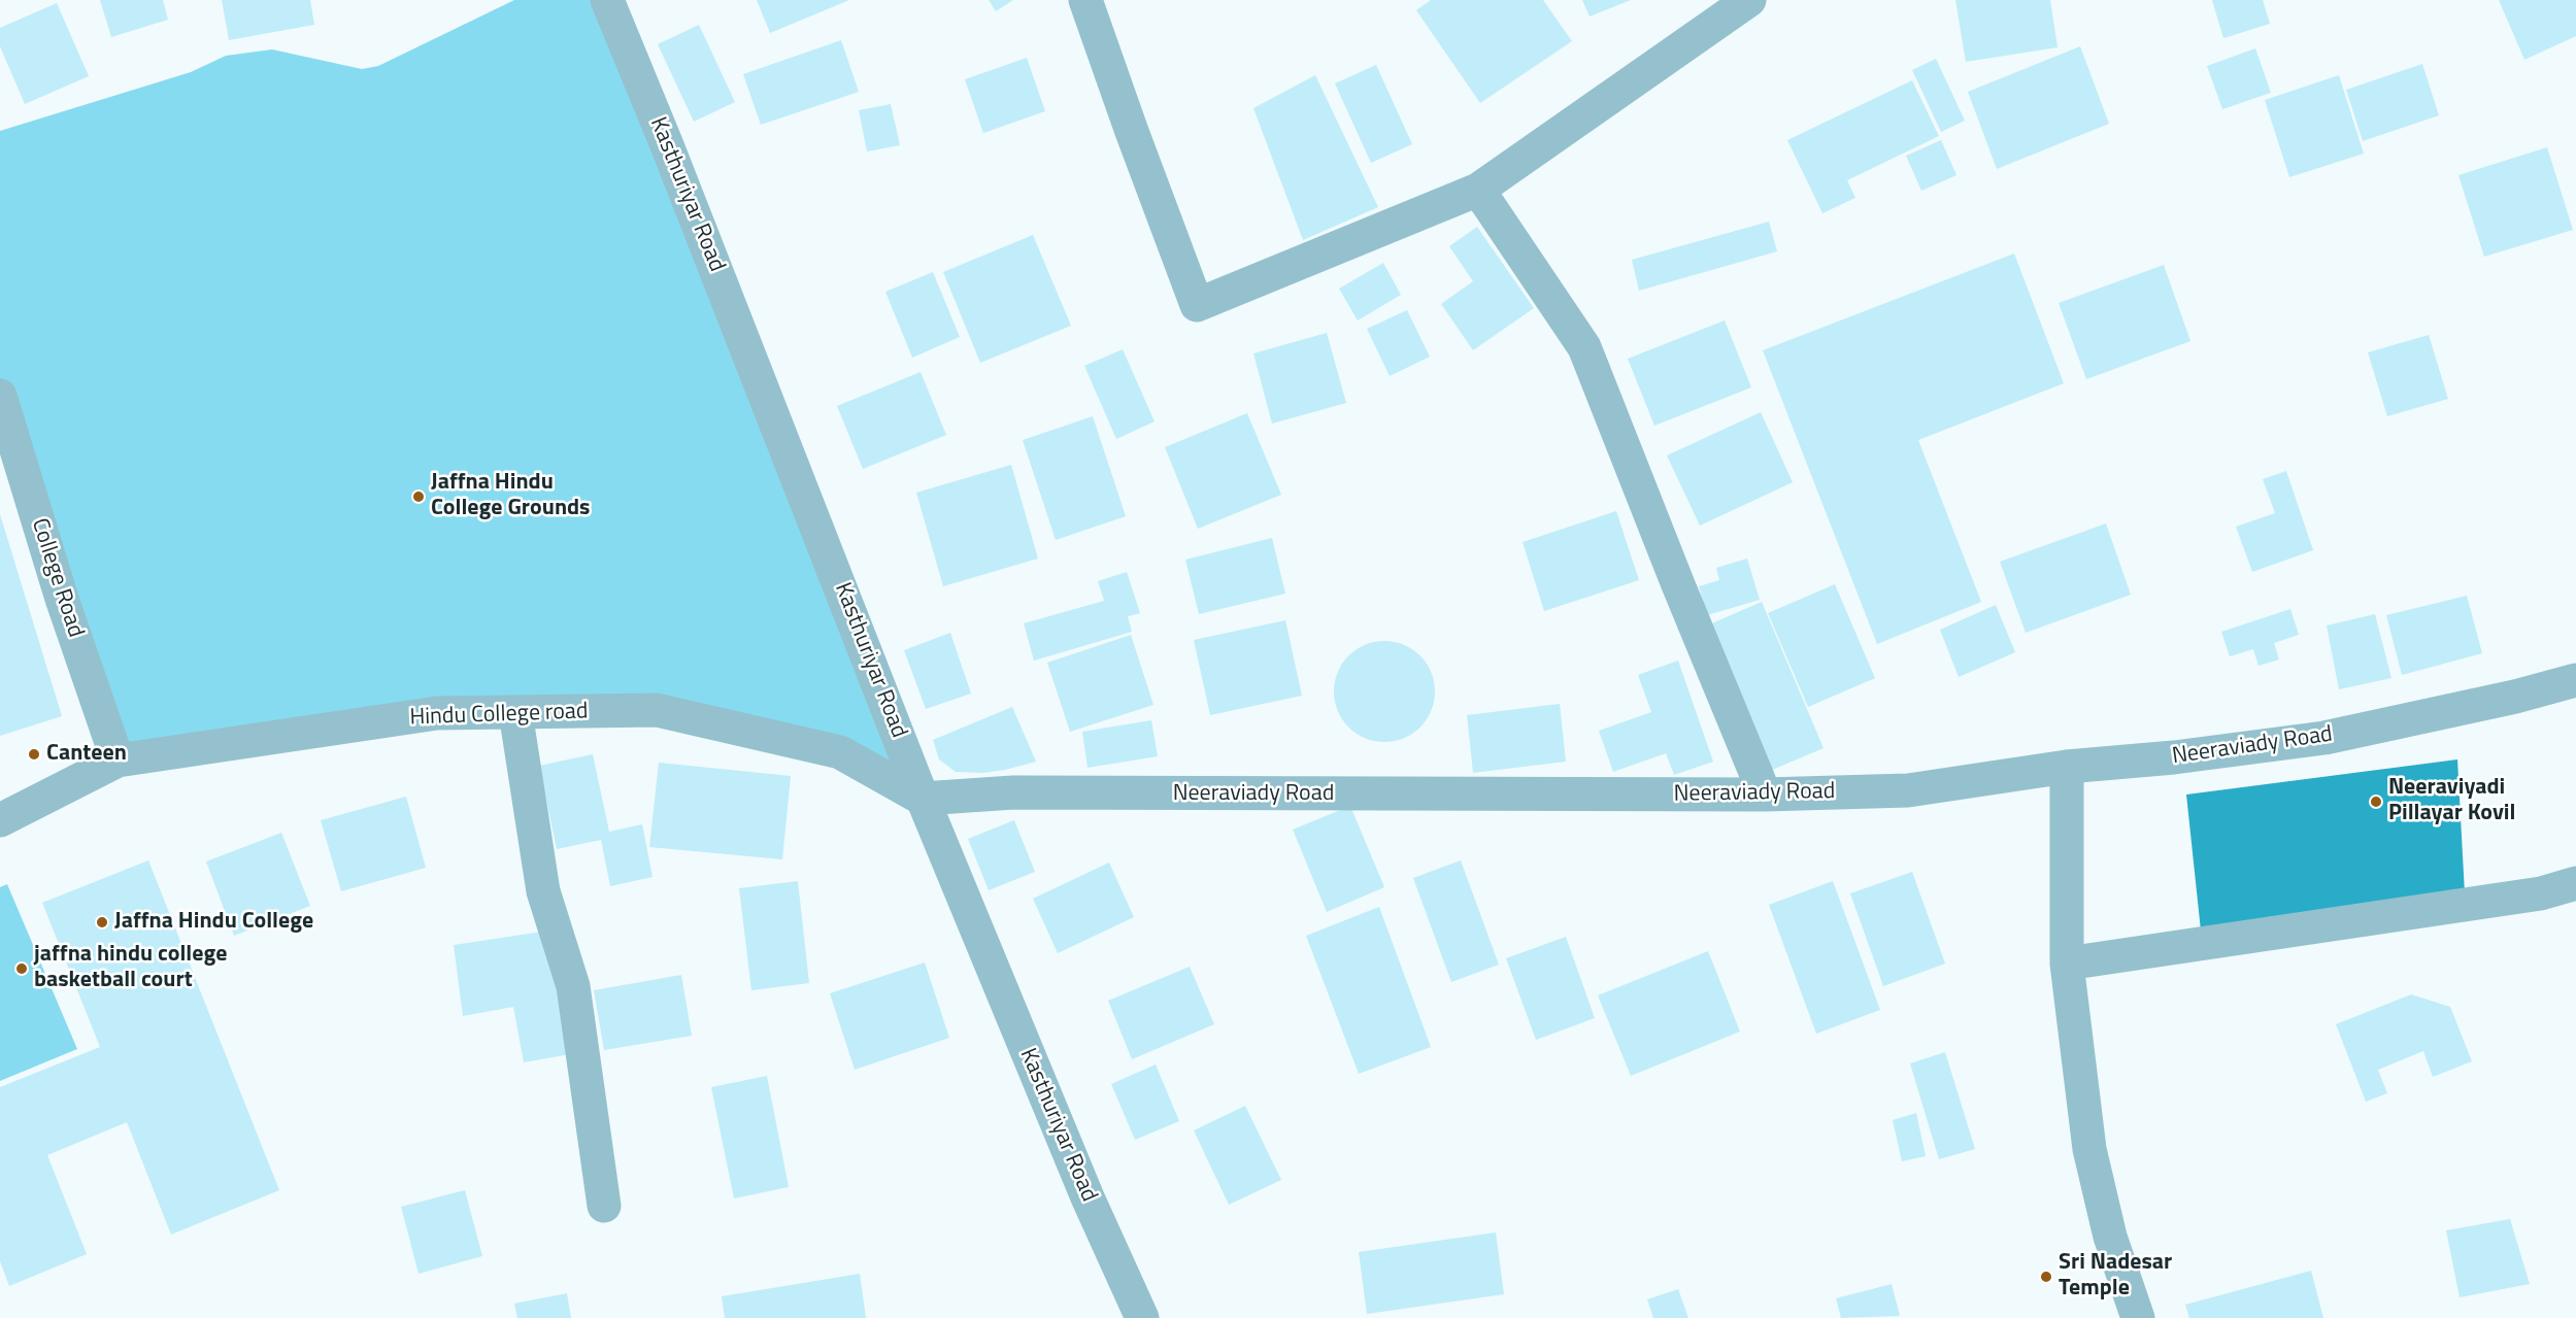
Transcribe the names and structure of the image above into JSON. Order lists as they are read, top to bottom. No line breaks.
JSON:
{"streets":{"street":["Kasthuriyar Road","College Road","Hindu College road","Neeraviady Road"]},"crossings":[["Kasthuriyar Road","Hindu College road"],["Kasthuriyar Road","Neeraviady Road"],["College Road","Hindu College road"],["Hindu College road","Neeraviady Road"]],"places":["Jaffna Hindu College Grounds","Canteen","Neeraviyadi Pillayar Kovil","Jaffna Hindu College","jaffna hindu college basketball court","Sri Nadesar Temple"]}
